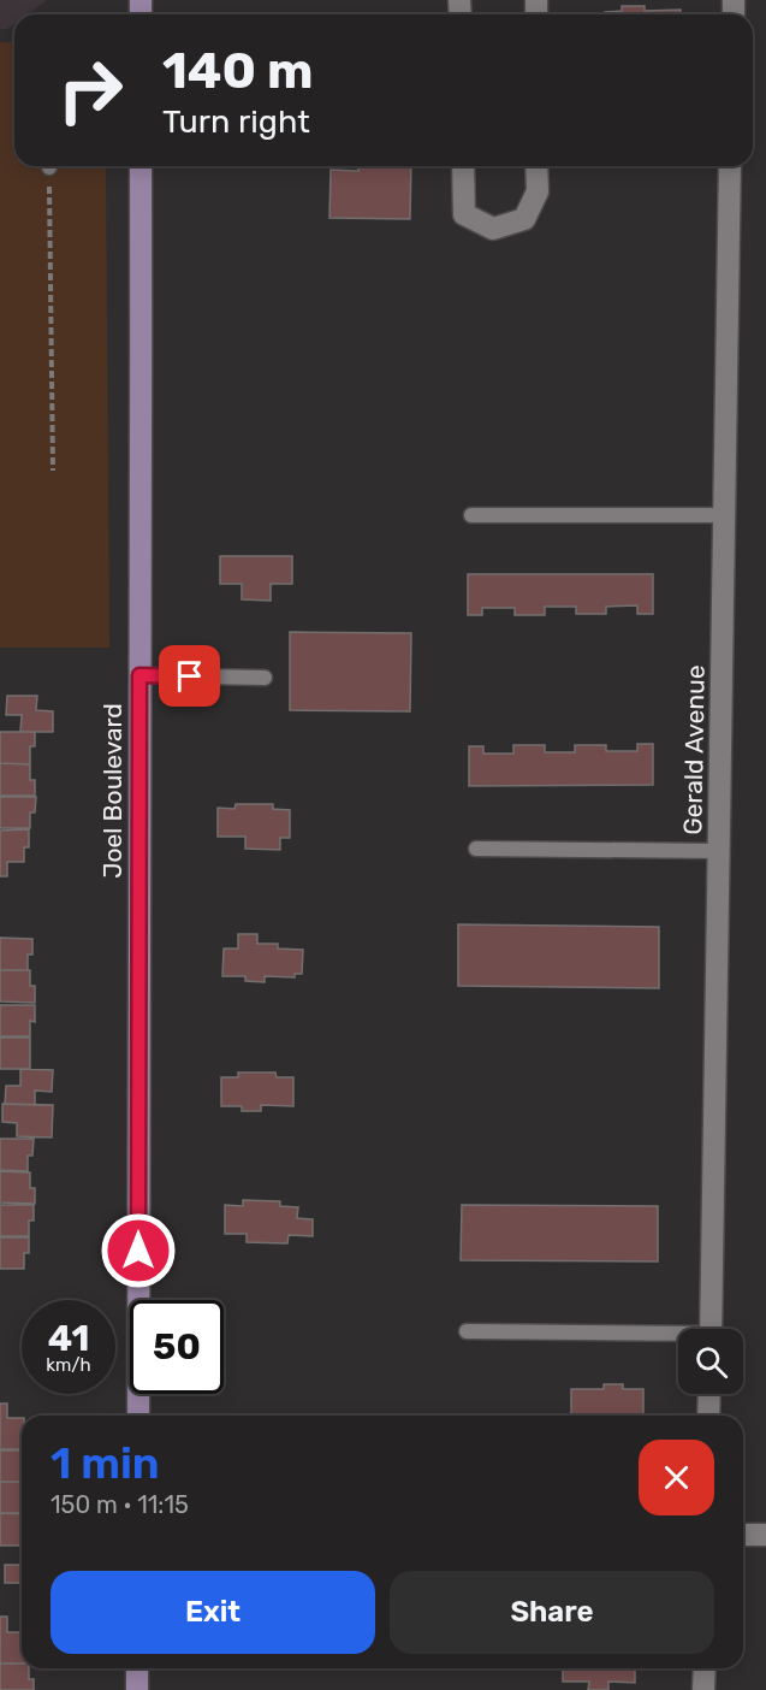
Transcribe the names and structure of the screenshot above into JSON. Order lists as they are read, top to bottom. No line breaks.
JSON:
{"streets":{"main road":["Joel Boulevard"],"street":["Gerald Avenue"]},"page":{"turn":["140 m","Turn right"],"speed":"41 km/h","limit":"50","heading":["1 min","150 m · 11:15"],"buttons":["Exit","Share"]}}
